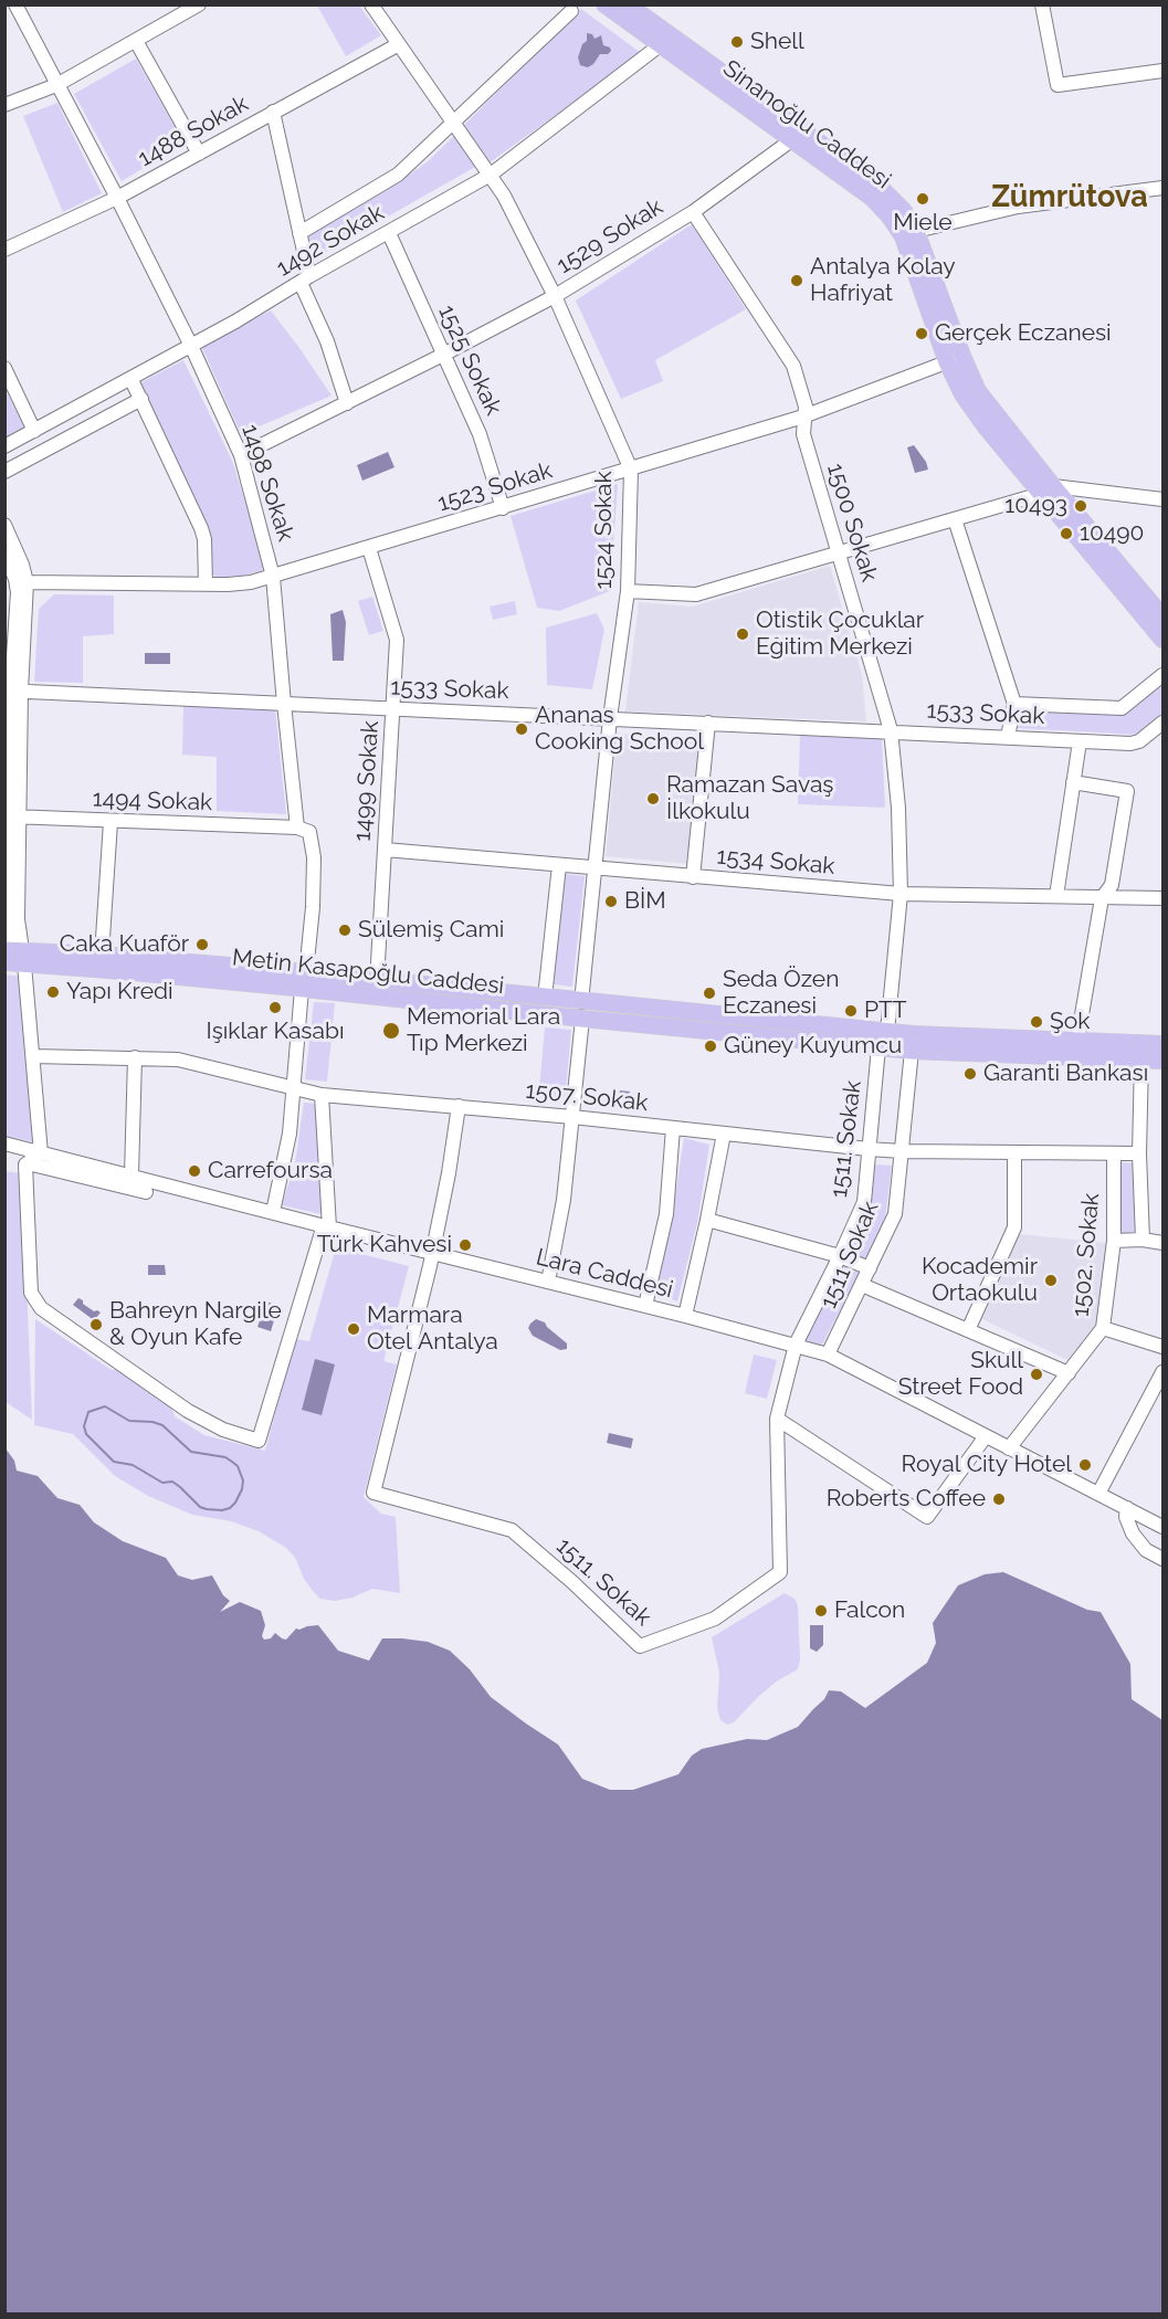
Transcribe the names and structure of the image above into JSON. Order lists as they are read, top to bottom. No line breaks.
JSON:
{"streets":{"main road":["Si̇nanoğlu Caddesi","Metin Kasapoğlu Caddesi"],"street":["1488 Sokak","1529 Sokak","1492 Sokak","1525 Sokak","1498 Sokak","1523 Sokak","1500 Sokak","1524 Sokak","1533 Sokak","1499 Sokak","1494 Sokak","1534 Sokak","1507. Sokak","1511. Sokak","1511 Sokak","1502. Sokak","Lara Caddesi"]},"crossings":[["Si̇nanoğlu Caddesi","1529 Sokak"],["Si̇nanoğlu Caddesi","1492 Sokak"],["Si̇nanoğlu Caddesi","1523 Sokak"],["1488 Sokak","1498 Sokak"],["1488 Sokak","1524 Sokak"],["1529 Sokak","1525 Sokak"],["1529 Sokak","1498 Sokak"],["1529 Sokak","1500 Sokak"],["1529 Sokak","1524 Sokak"],["1492 Sokak","1525 Sokak"],["1492 Sokak","1498 Sokak"],["1492 Sokak","1524 Sokak"],["1525 Sokak","1523 Sokak"],["1498 Sokak","1523 Sokak"],["1498 Sokak","1533 Sokak"],["1498 Sokak","1494 Sokak"],["1498 Sokak","Metin Kasapoğlu Caddesi"],["1523 Sokak","1500 Sokak"],["1523 Sokak","1524 Sokak"],["1523 Sokak","1499 Sokak"],["1500 Sokak","1533 Sokak"],["1500 Sokak","1534 Sokak"],["1500 Sokak","Metin Kasapoğlu Caddesi"],["1524 Sokak","1533 Sokak"],["1524 Sokak","1534 Sokak"],["1524 Sokak","Metin Kasapoğlu Caddesi"],["1524 Sokak","1507. Sokak"],["1524 Sokak","Lara Caddesi"],["1533 Sokak","1499 Sokak"],["1499 Sokak","1534 Sokak"],["1499 Sokak","Metin Kasapoğlu Caddesi"],["Metin Kasapoğlu Caddesi","1511. Sokak"],["Metin Kasapoğlu Caddesi","1511 Sokak"],["1507. Sokak","1511. Sokak"],["1507. Sokak","1511 Sokak"],["1507. Sokak","1502. Sokak"],["1511. Sokak","Lara Caddesi"],["1511 Sokak","Lara Caddesi"],["1502. Sokak","Lara Caddesi"]],"districts":["Zümrütova"],"places":["Shell","Miele","Antalya Kolay Hafriyat","Gerçek Eczanesi","10493","10490","Otistik Çocuklar Eğitim Merkezi","Ananas Cooking School","Ramazan Savaş İlkokulu","BİM","Sülemiş Cami","Caka Kuaför","Yapı Kredi","Seda Özen Eczanesi","Işıklar Kasabı","PTT","Şok","Memorial Lara Tıp Merkezi","Güney Kuyumcu","Garanti Bankası","Carrefoursa","Türk Kahvesi","Kocademir Ortaokulu","Bahreyn Nargile & Oyun Kafe","Marmara Otel Antalya","Skull Street Food","Royal City Hotel","Roberts Coffee","Falcon"]}
